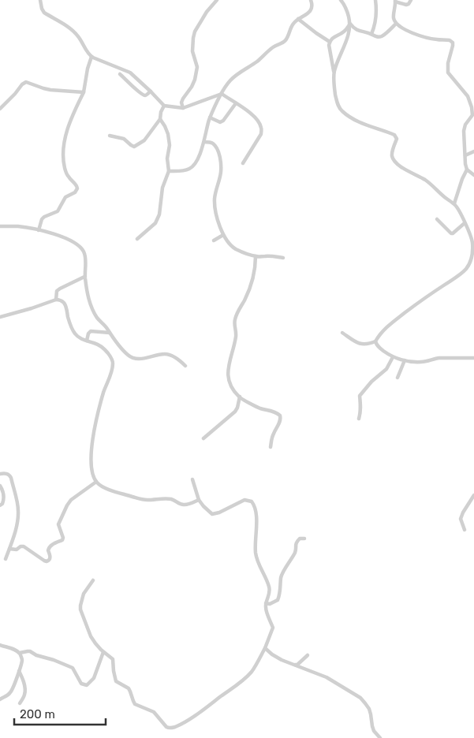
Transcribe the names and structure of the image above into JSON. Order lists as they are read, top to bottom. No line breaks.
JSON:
{"scale_bar":"200 m"}
